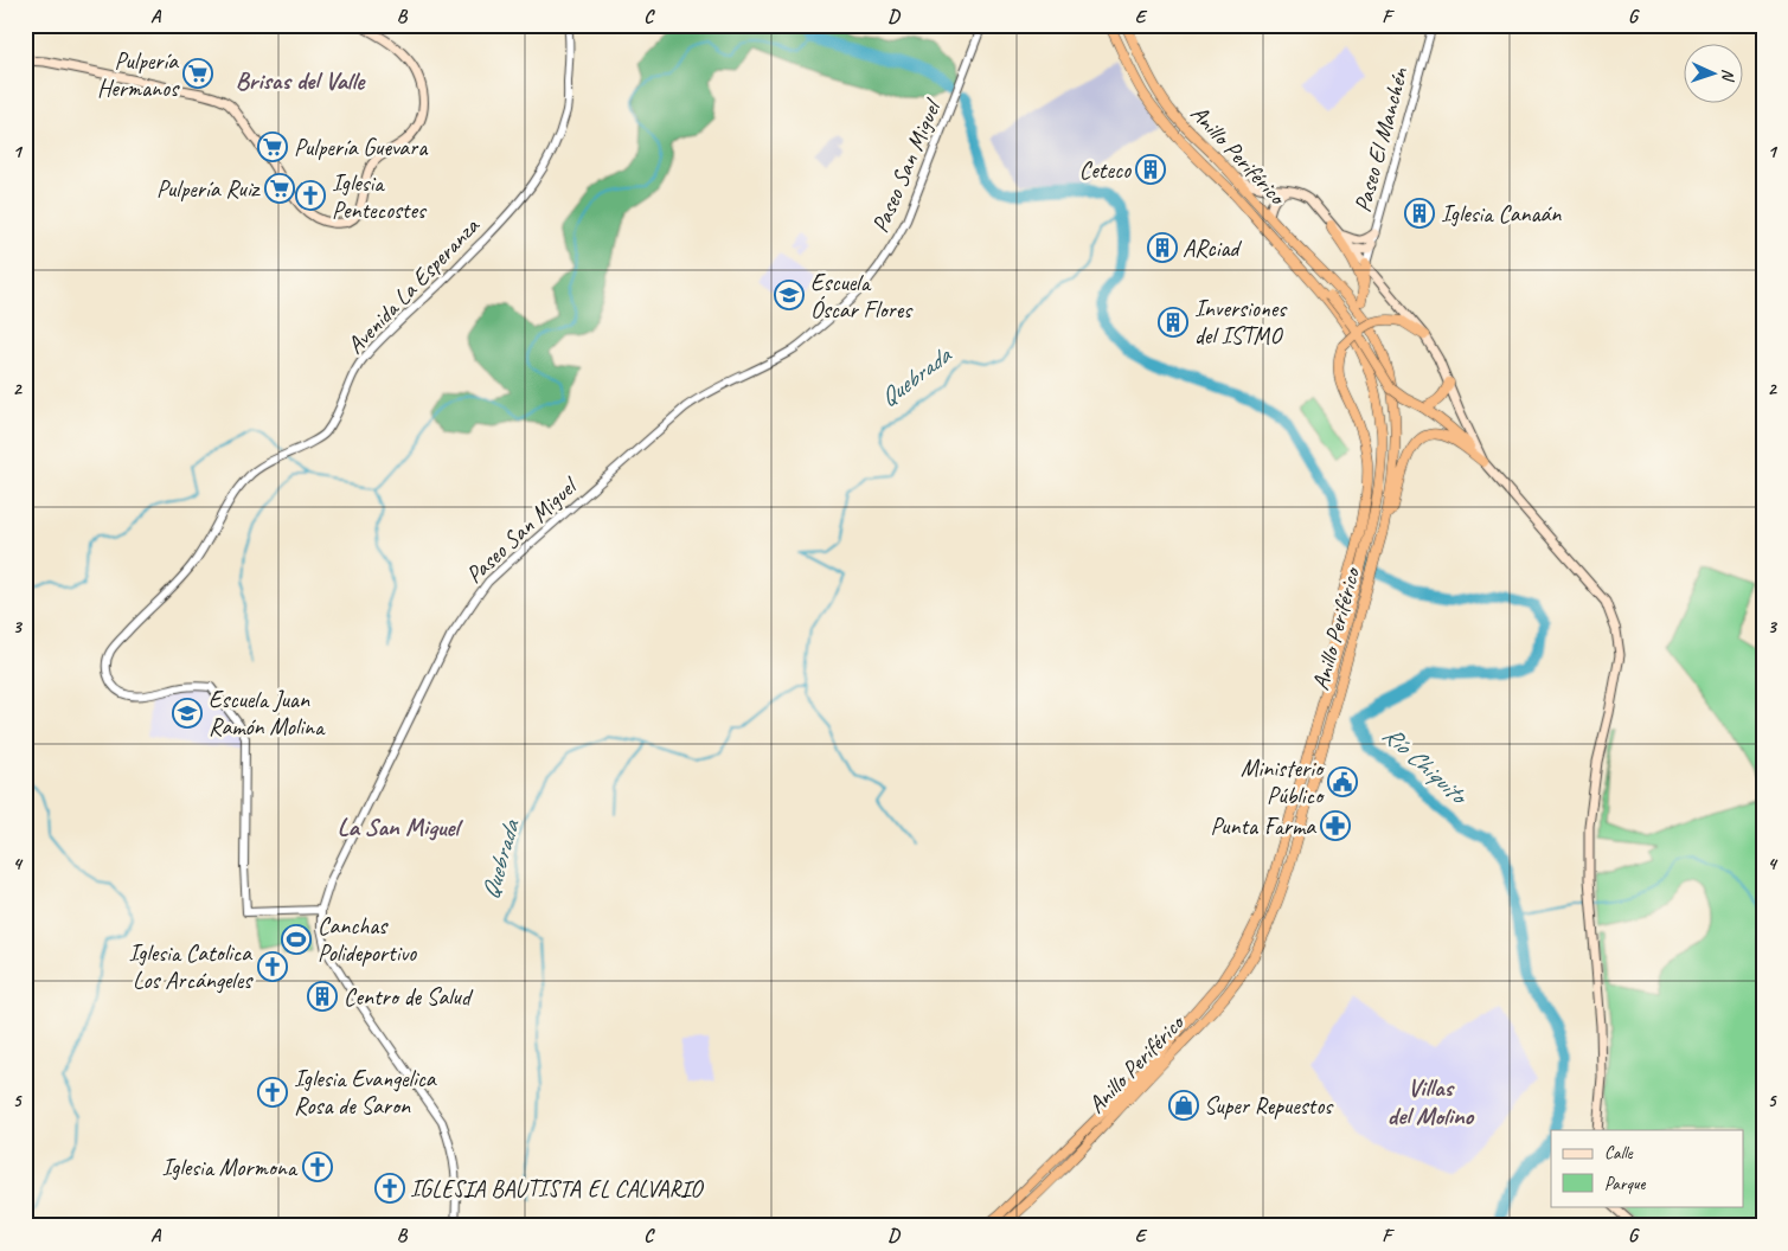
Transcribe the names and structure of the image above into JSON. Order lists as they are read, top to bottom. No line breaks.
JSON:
{"streets":{"highway":["Anillo Periférico"],"street":["Paseo El Manchén","Paseo San Miguel","Avenida La Esperanza"]},"crossings":[["Paseo San Miguel","Avenida La Esperanza"]],"districts":["Brisas del Valle","La San Miguel","Villas del Molino"],"water":["Quebrada","Río Chiquito"],"places":{"supermarket":["Pulpería Hermanos","Pulpería Guevara","Pulpería Ruiz"],"building":["Ceteco","Iglesia Canaán","ARciad","Inversiones del ISTMO","Centro de Salud"],"church":["Iglesia Pentecostes","Iglesia Catolica Los Arcángeles","Iglesia Evangelica Rosa de Saron","Iglesia Mormona","IGLESIA BAUTISTA EL CALVARIO"],"school or university":["Escuela Óscar Flores","Escuela Juan Ramón Molina"],"public building":["Ministerio Público"],"pharmacy":["Punta Farma"],"sports":["Canchas Polideportivo"],"shop":["Super Repuestos"]},"legend":["Calle","Parque"],"north":"right","grid":{"columns":["A","B","C","D","E","F","G"],"rows":["1","2","3","4","5"]}}
